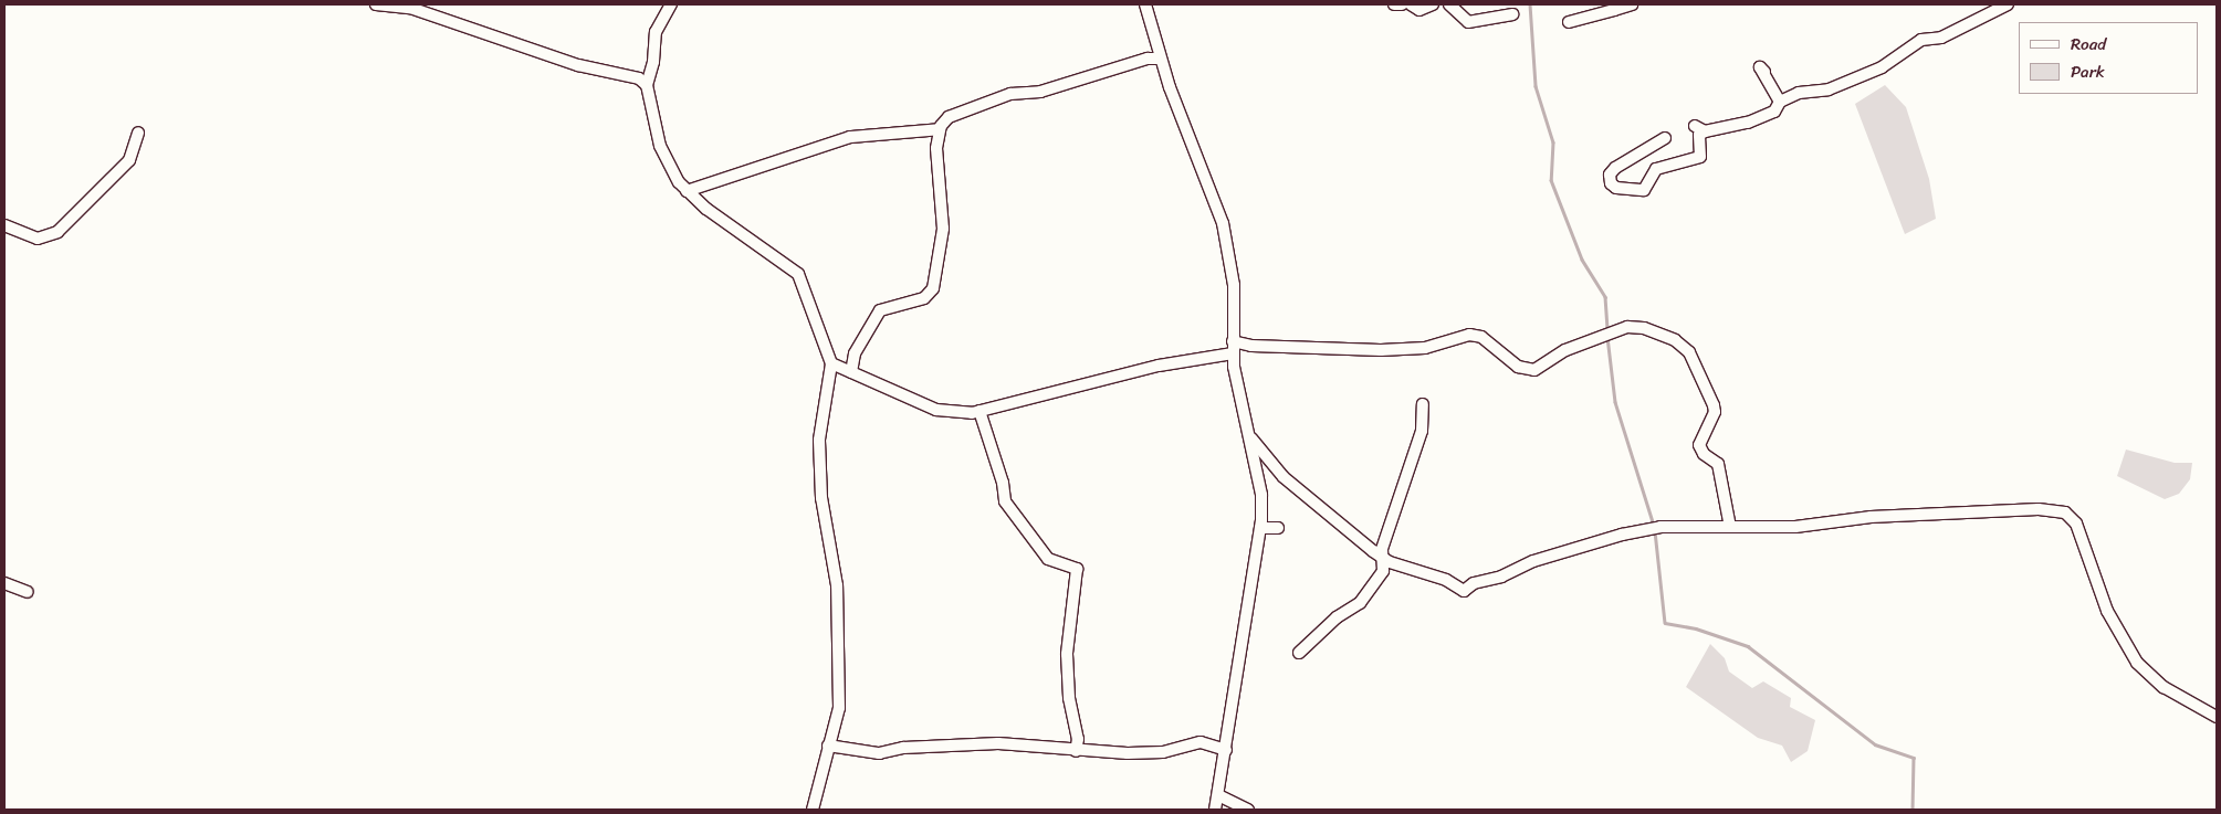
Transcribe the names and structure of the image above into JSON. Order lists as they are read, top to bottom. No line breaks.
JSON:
{"legend":["Road","Park"]}
